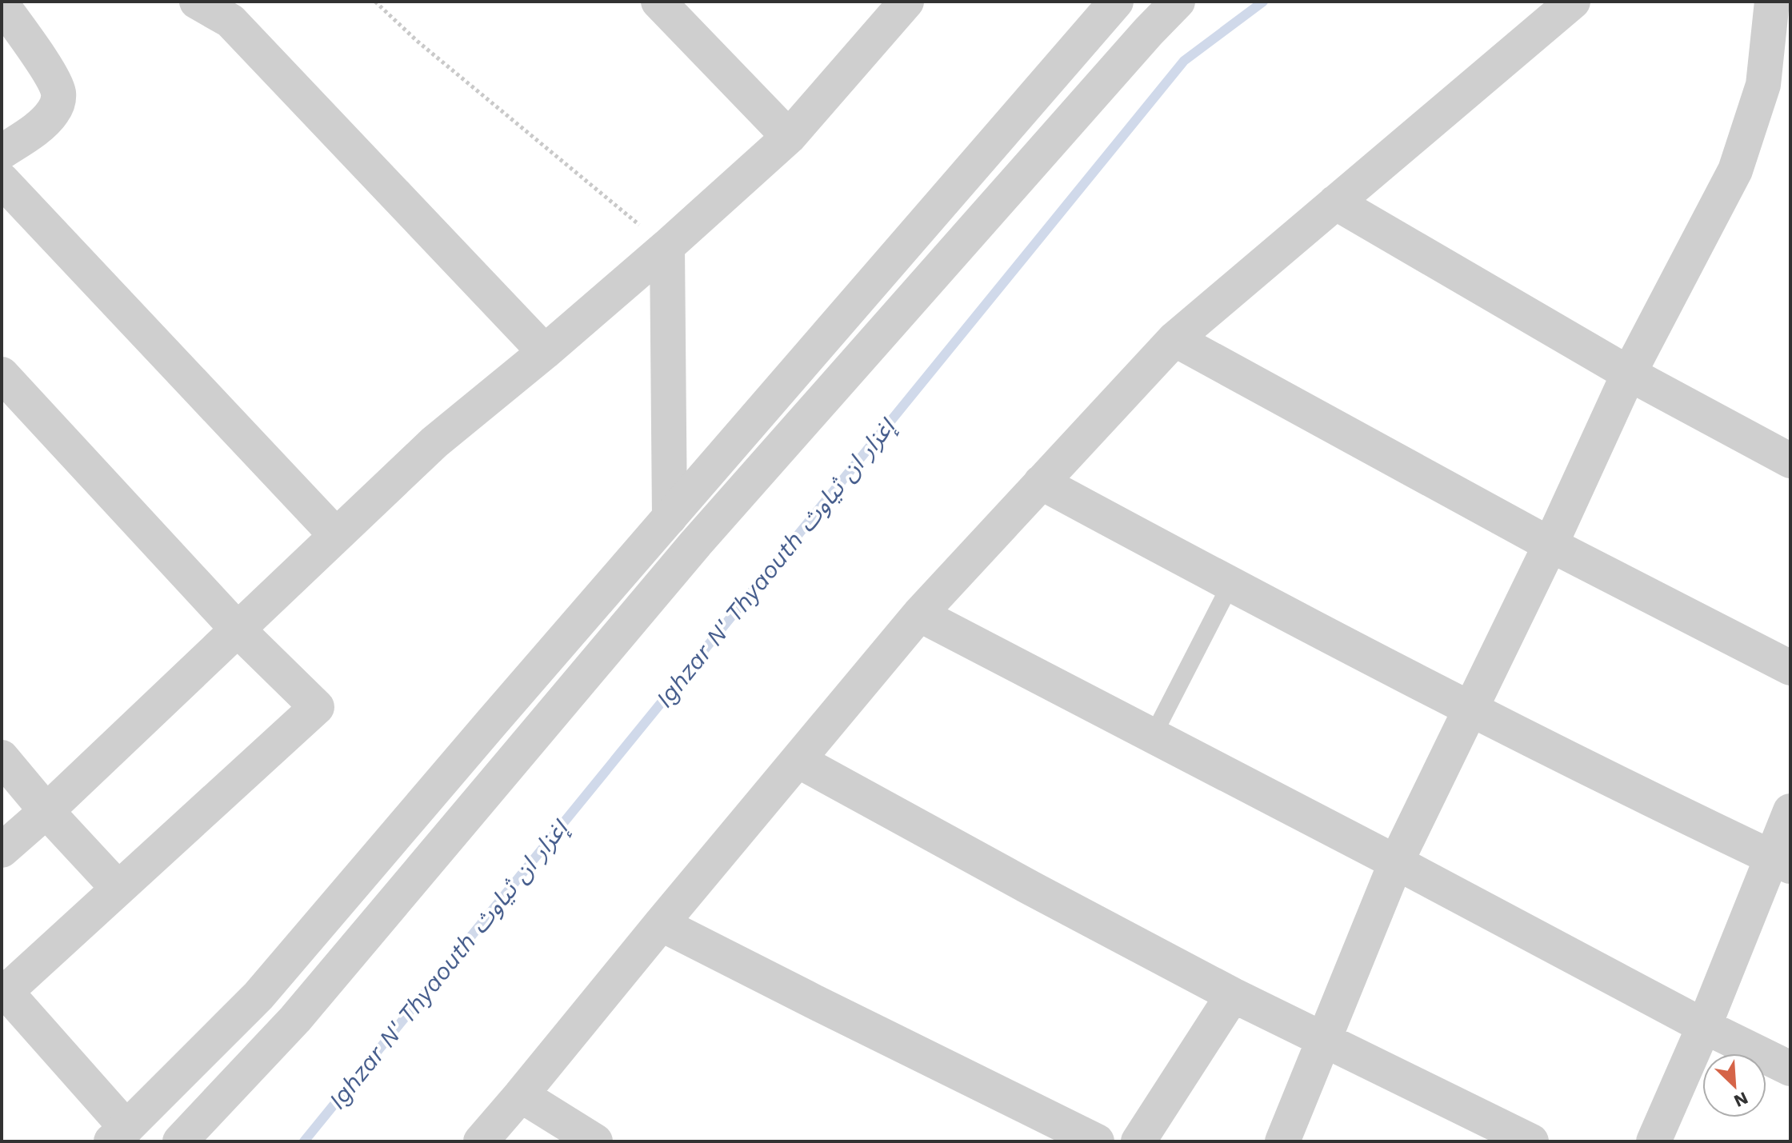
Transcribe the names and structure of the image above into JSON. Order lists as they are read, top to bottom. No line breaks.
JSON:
{"water":["Ighzar N' Thyaouth إغزار ان ثياوث"],"north":"bottom right"}
